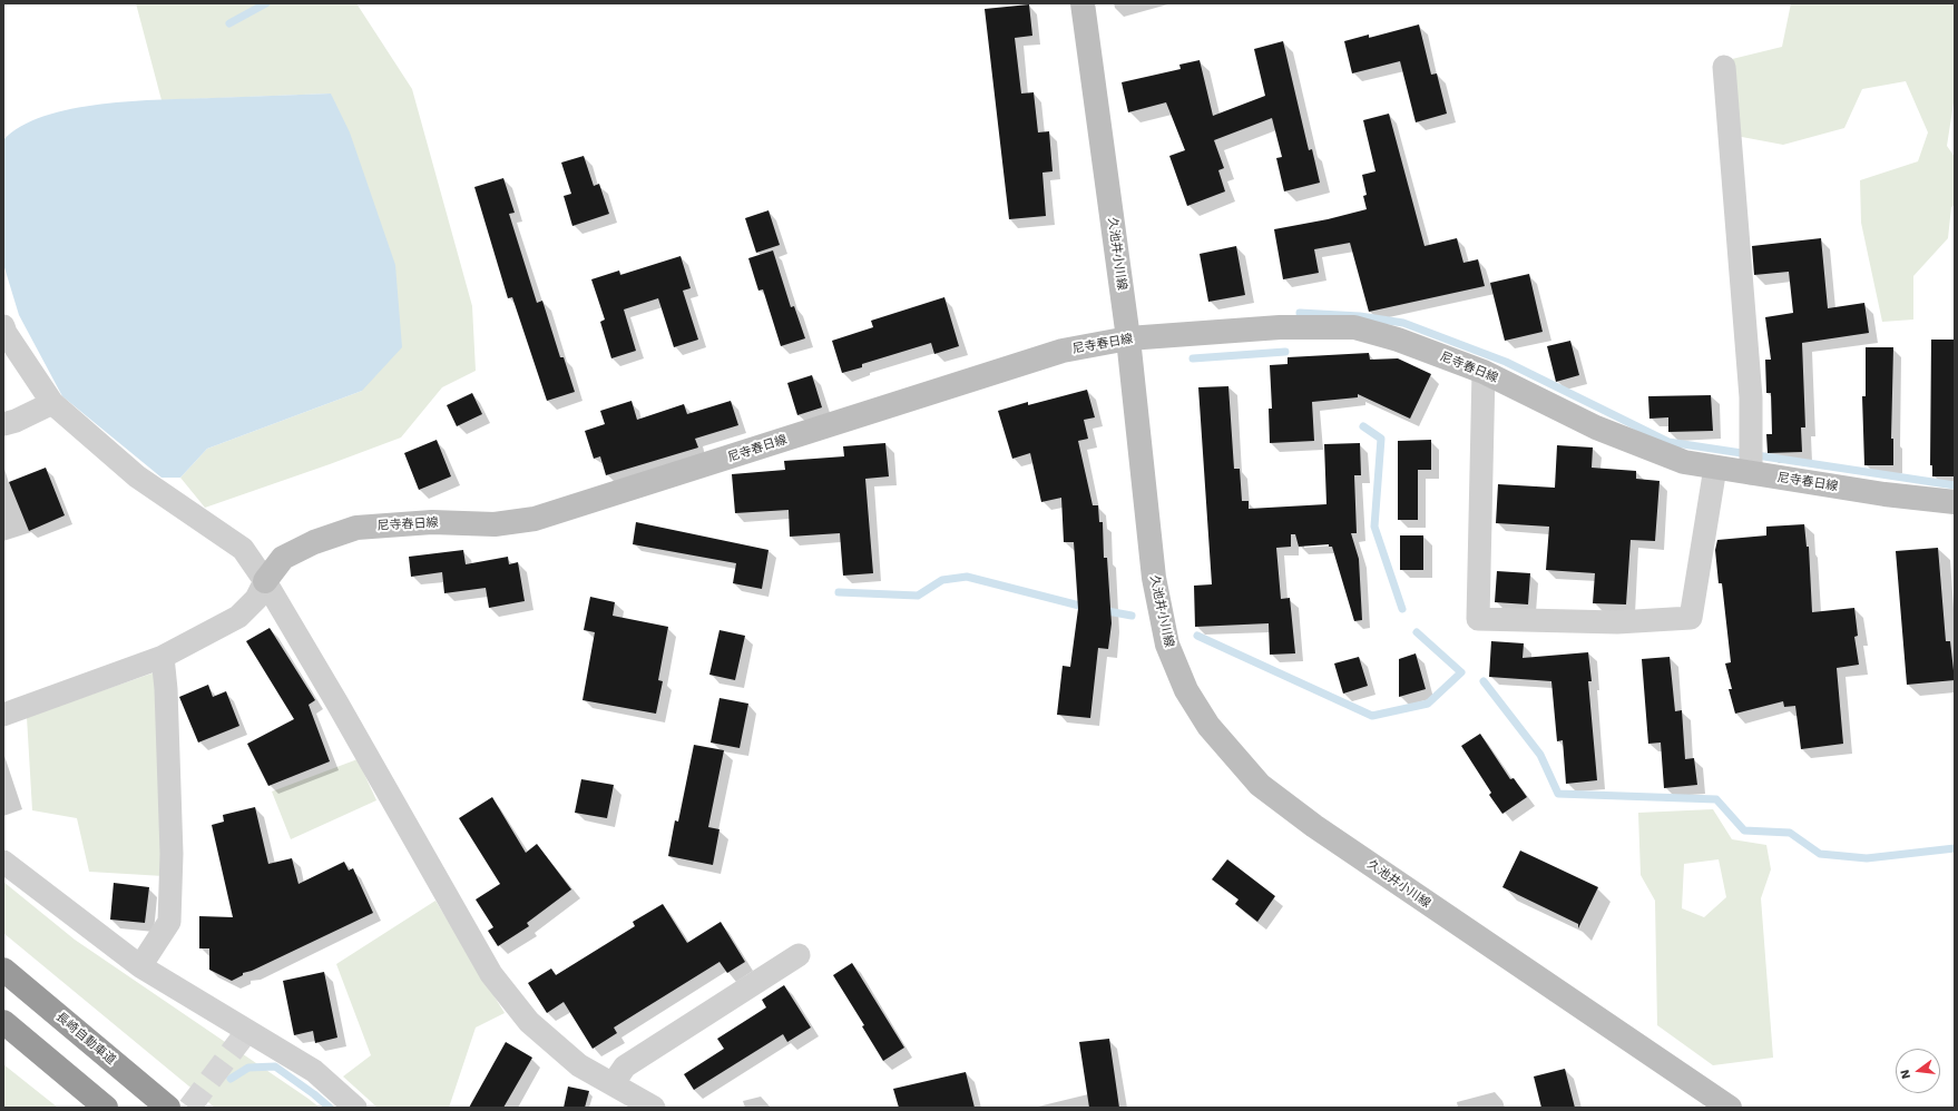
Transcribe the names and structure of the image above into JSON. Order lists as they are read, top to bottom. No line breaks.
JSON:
{"streets":{"highway":["長崎自動車道"],"street":["久池井小川線","尼寺春日線"]},"crossings":[["久池井小川線","尼寺春日線"]],"north":"left"}
